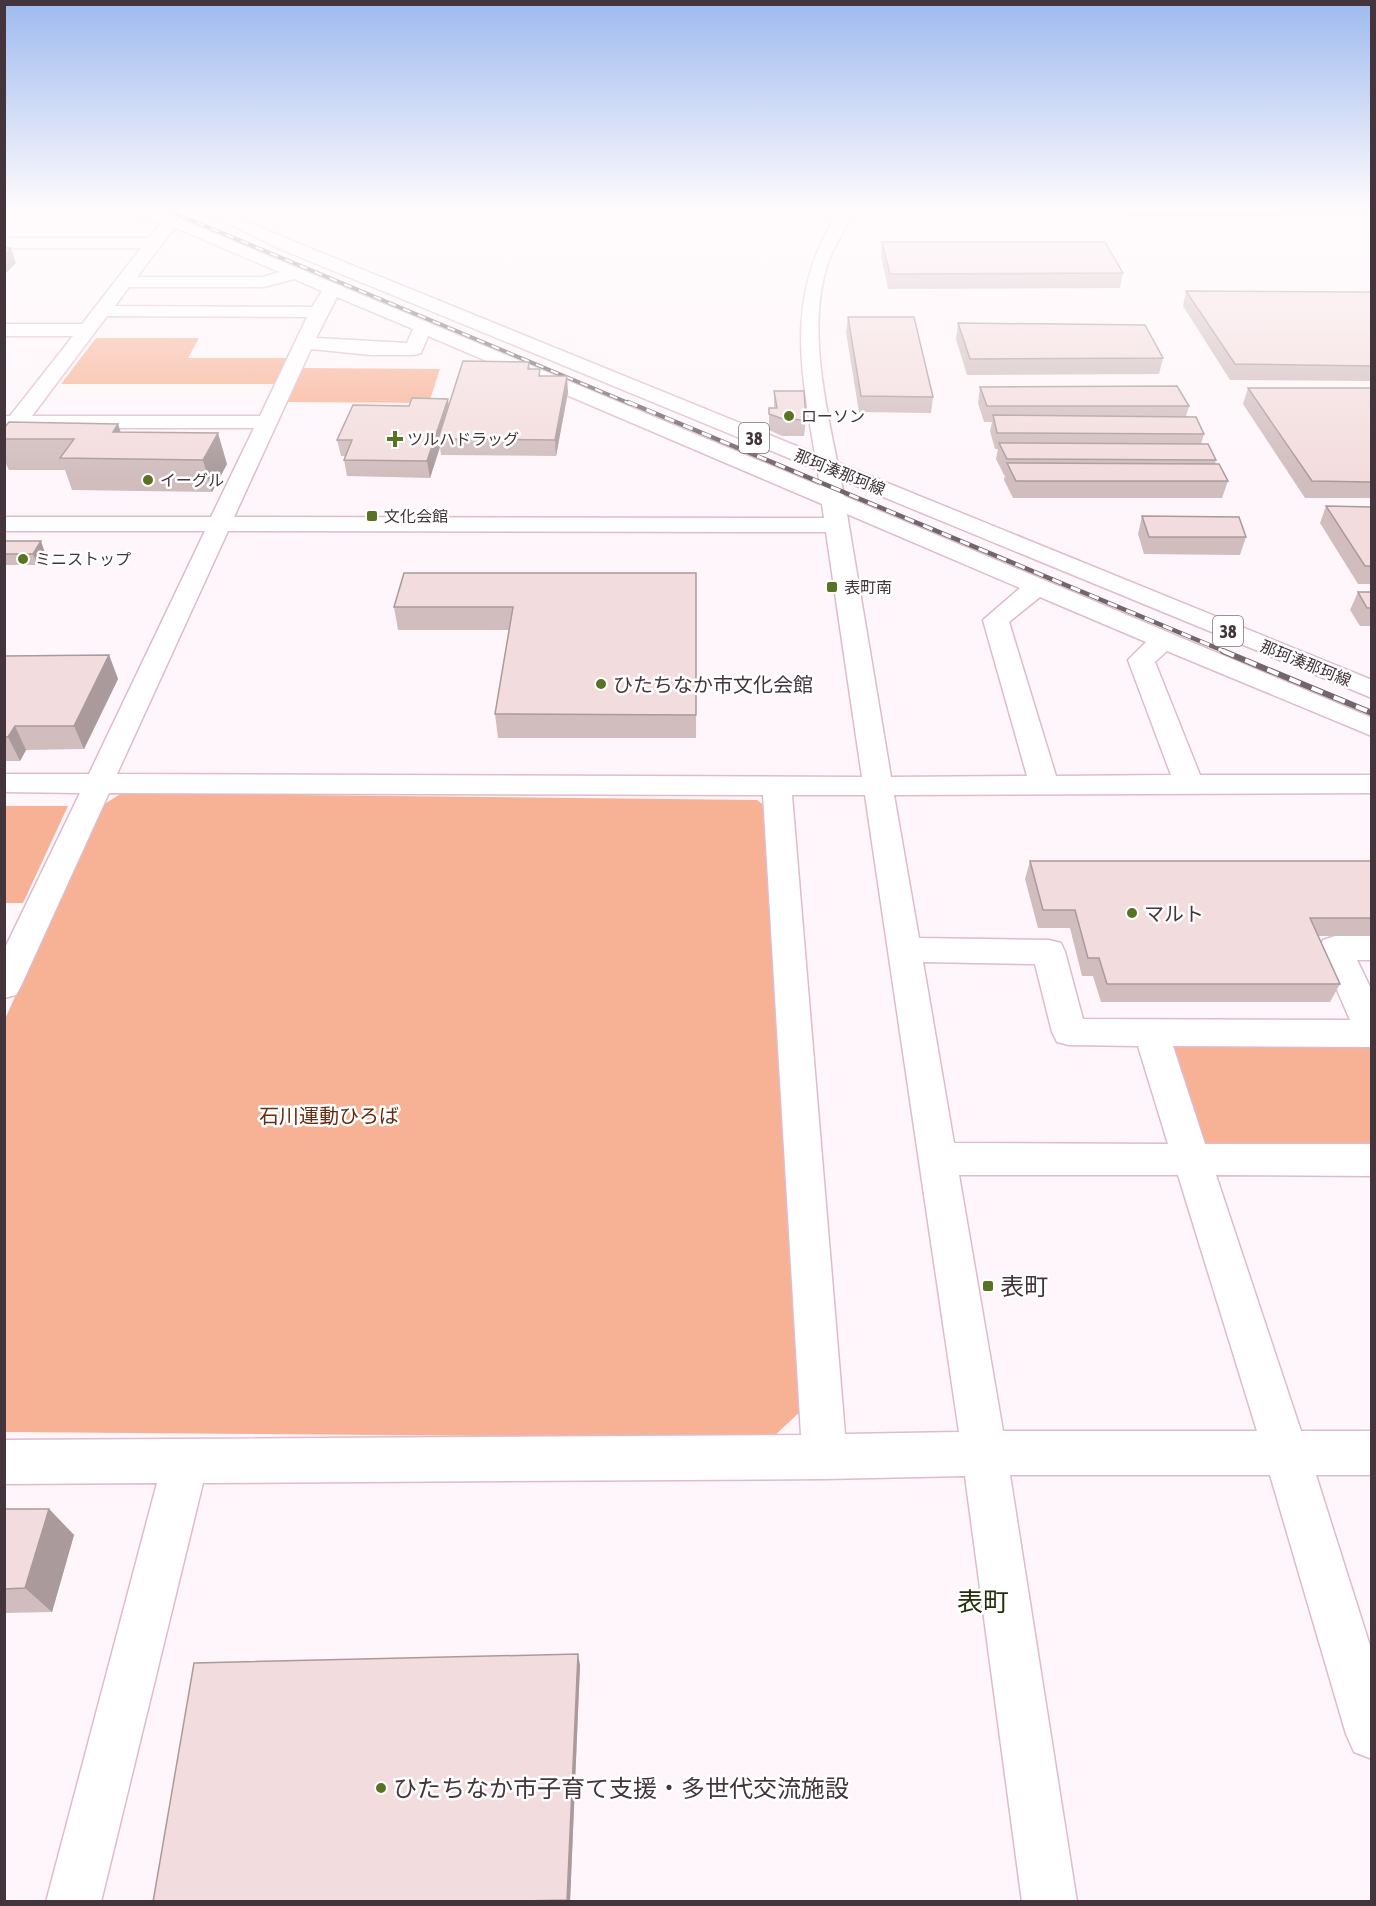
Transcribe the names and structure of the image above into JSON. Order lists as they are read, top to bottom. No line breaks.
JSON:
{"streets":{"street":["38","那珂湊那珂線"]},"districts":["表町"],"parks":["石川運動ひろば"],"places":{"other":["ローソン","イーグル","ミニストップ","ひたちなか市文化会館","マルト","ひたちなか市子育て支援・多世代交流施設"],"health":["ツルハドラッグ"],"transit":["文化会館","表町南","表町"]}}
